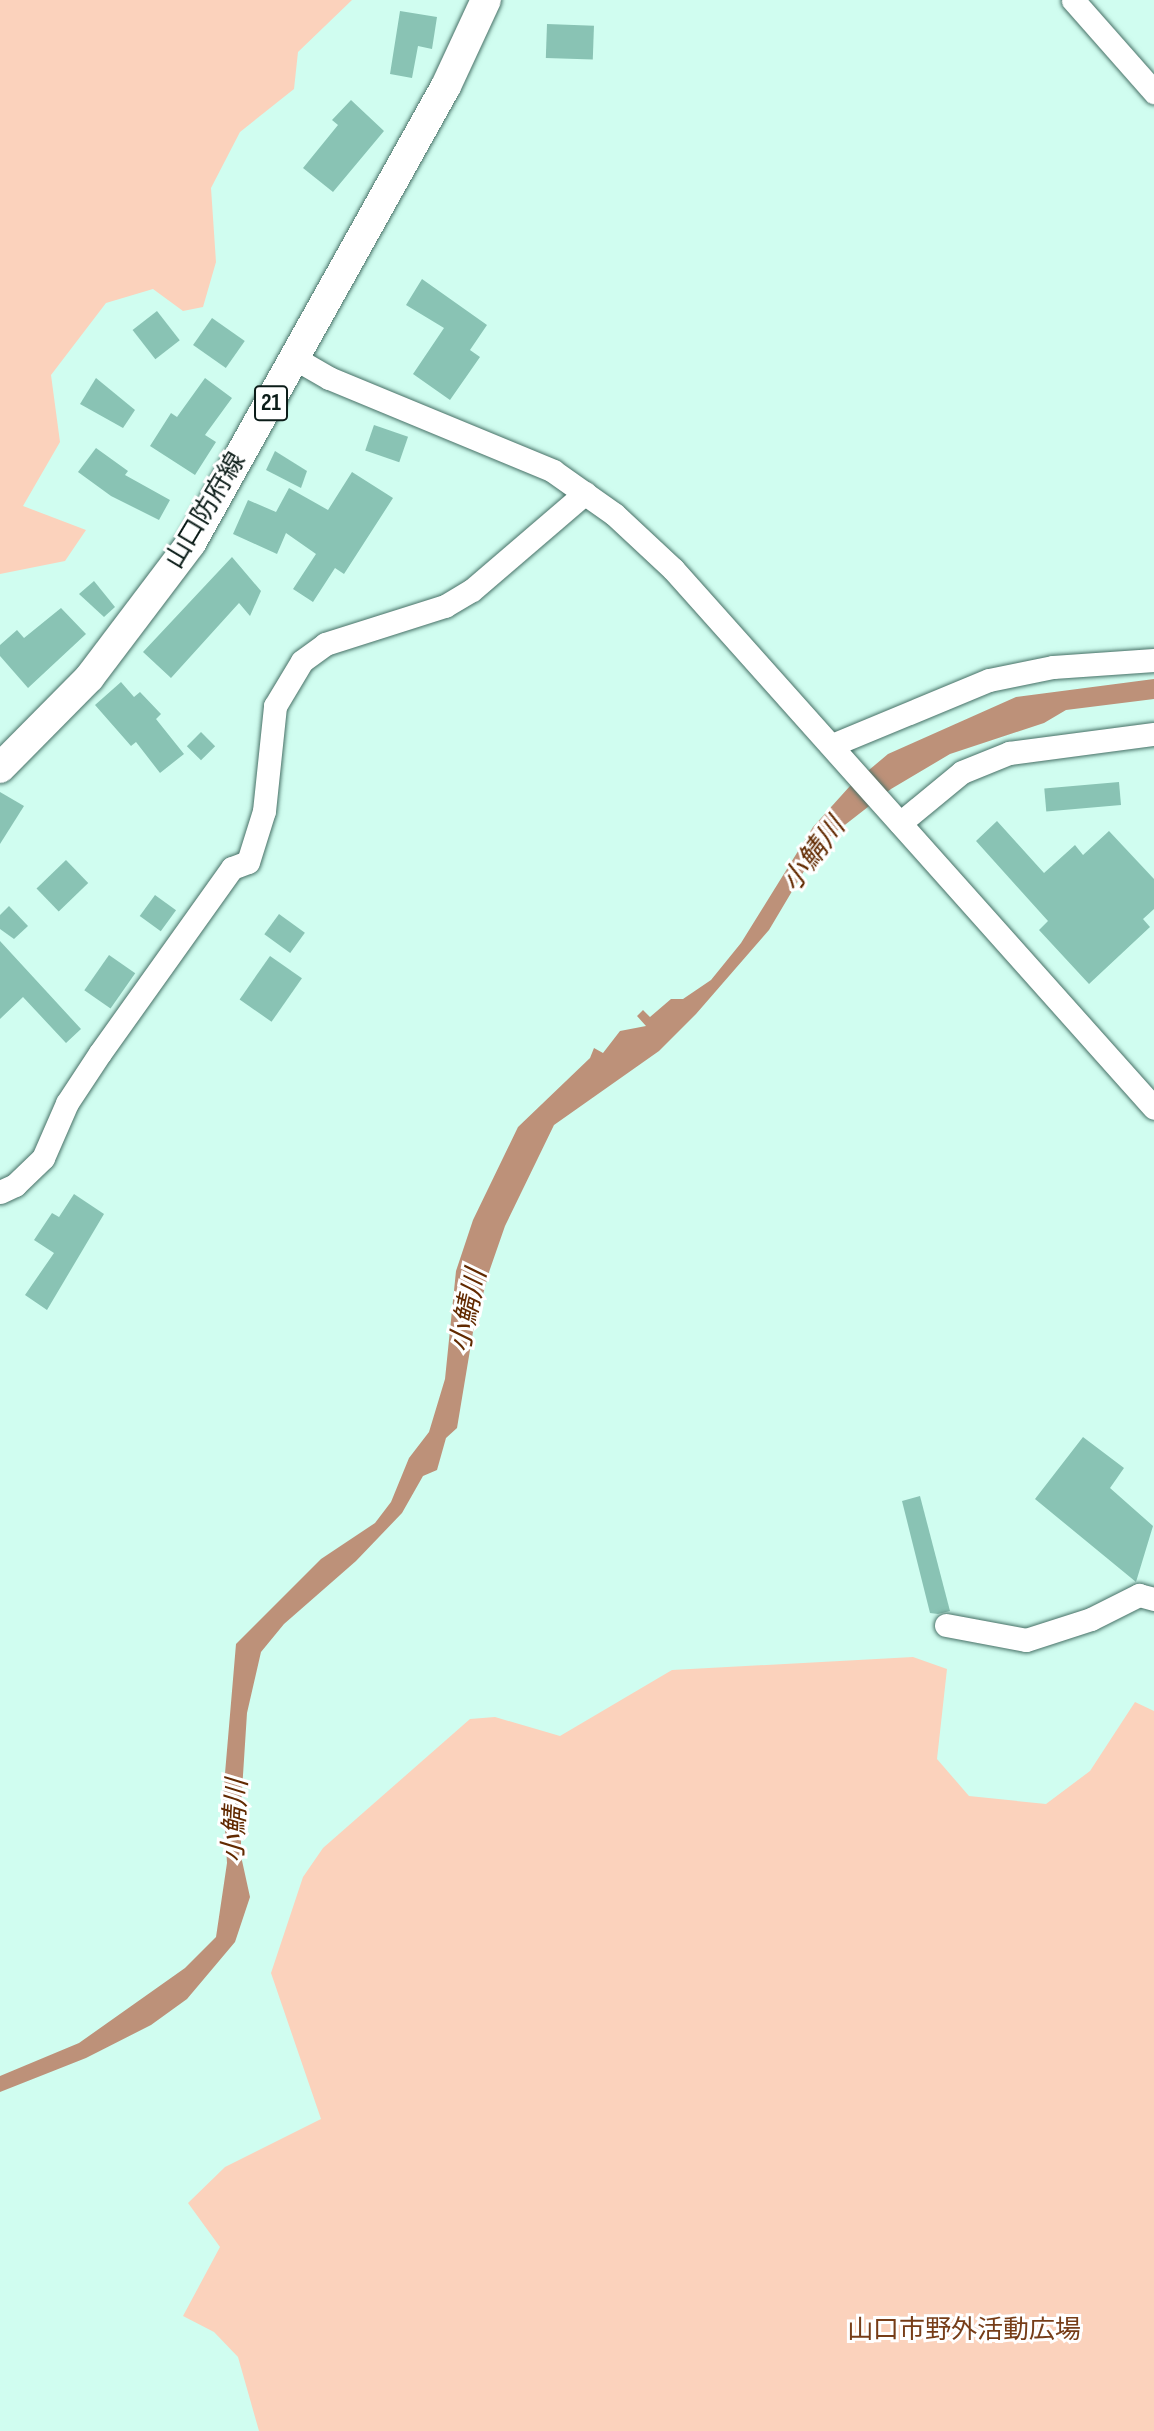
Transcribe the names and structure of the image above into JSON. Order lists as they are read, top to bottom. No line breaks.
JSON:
{"streets":{"main road":["21","山口防府線"]},"water":["小鯖川"],"parks":["山口市野外活動広場"]}
